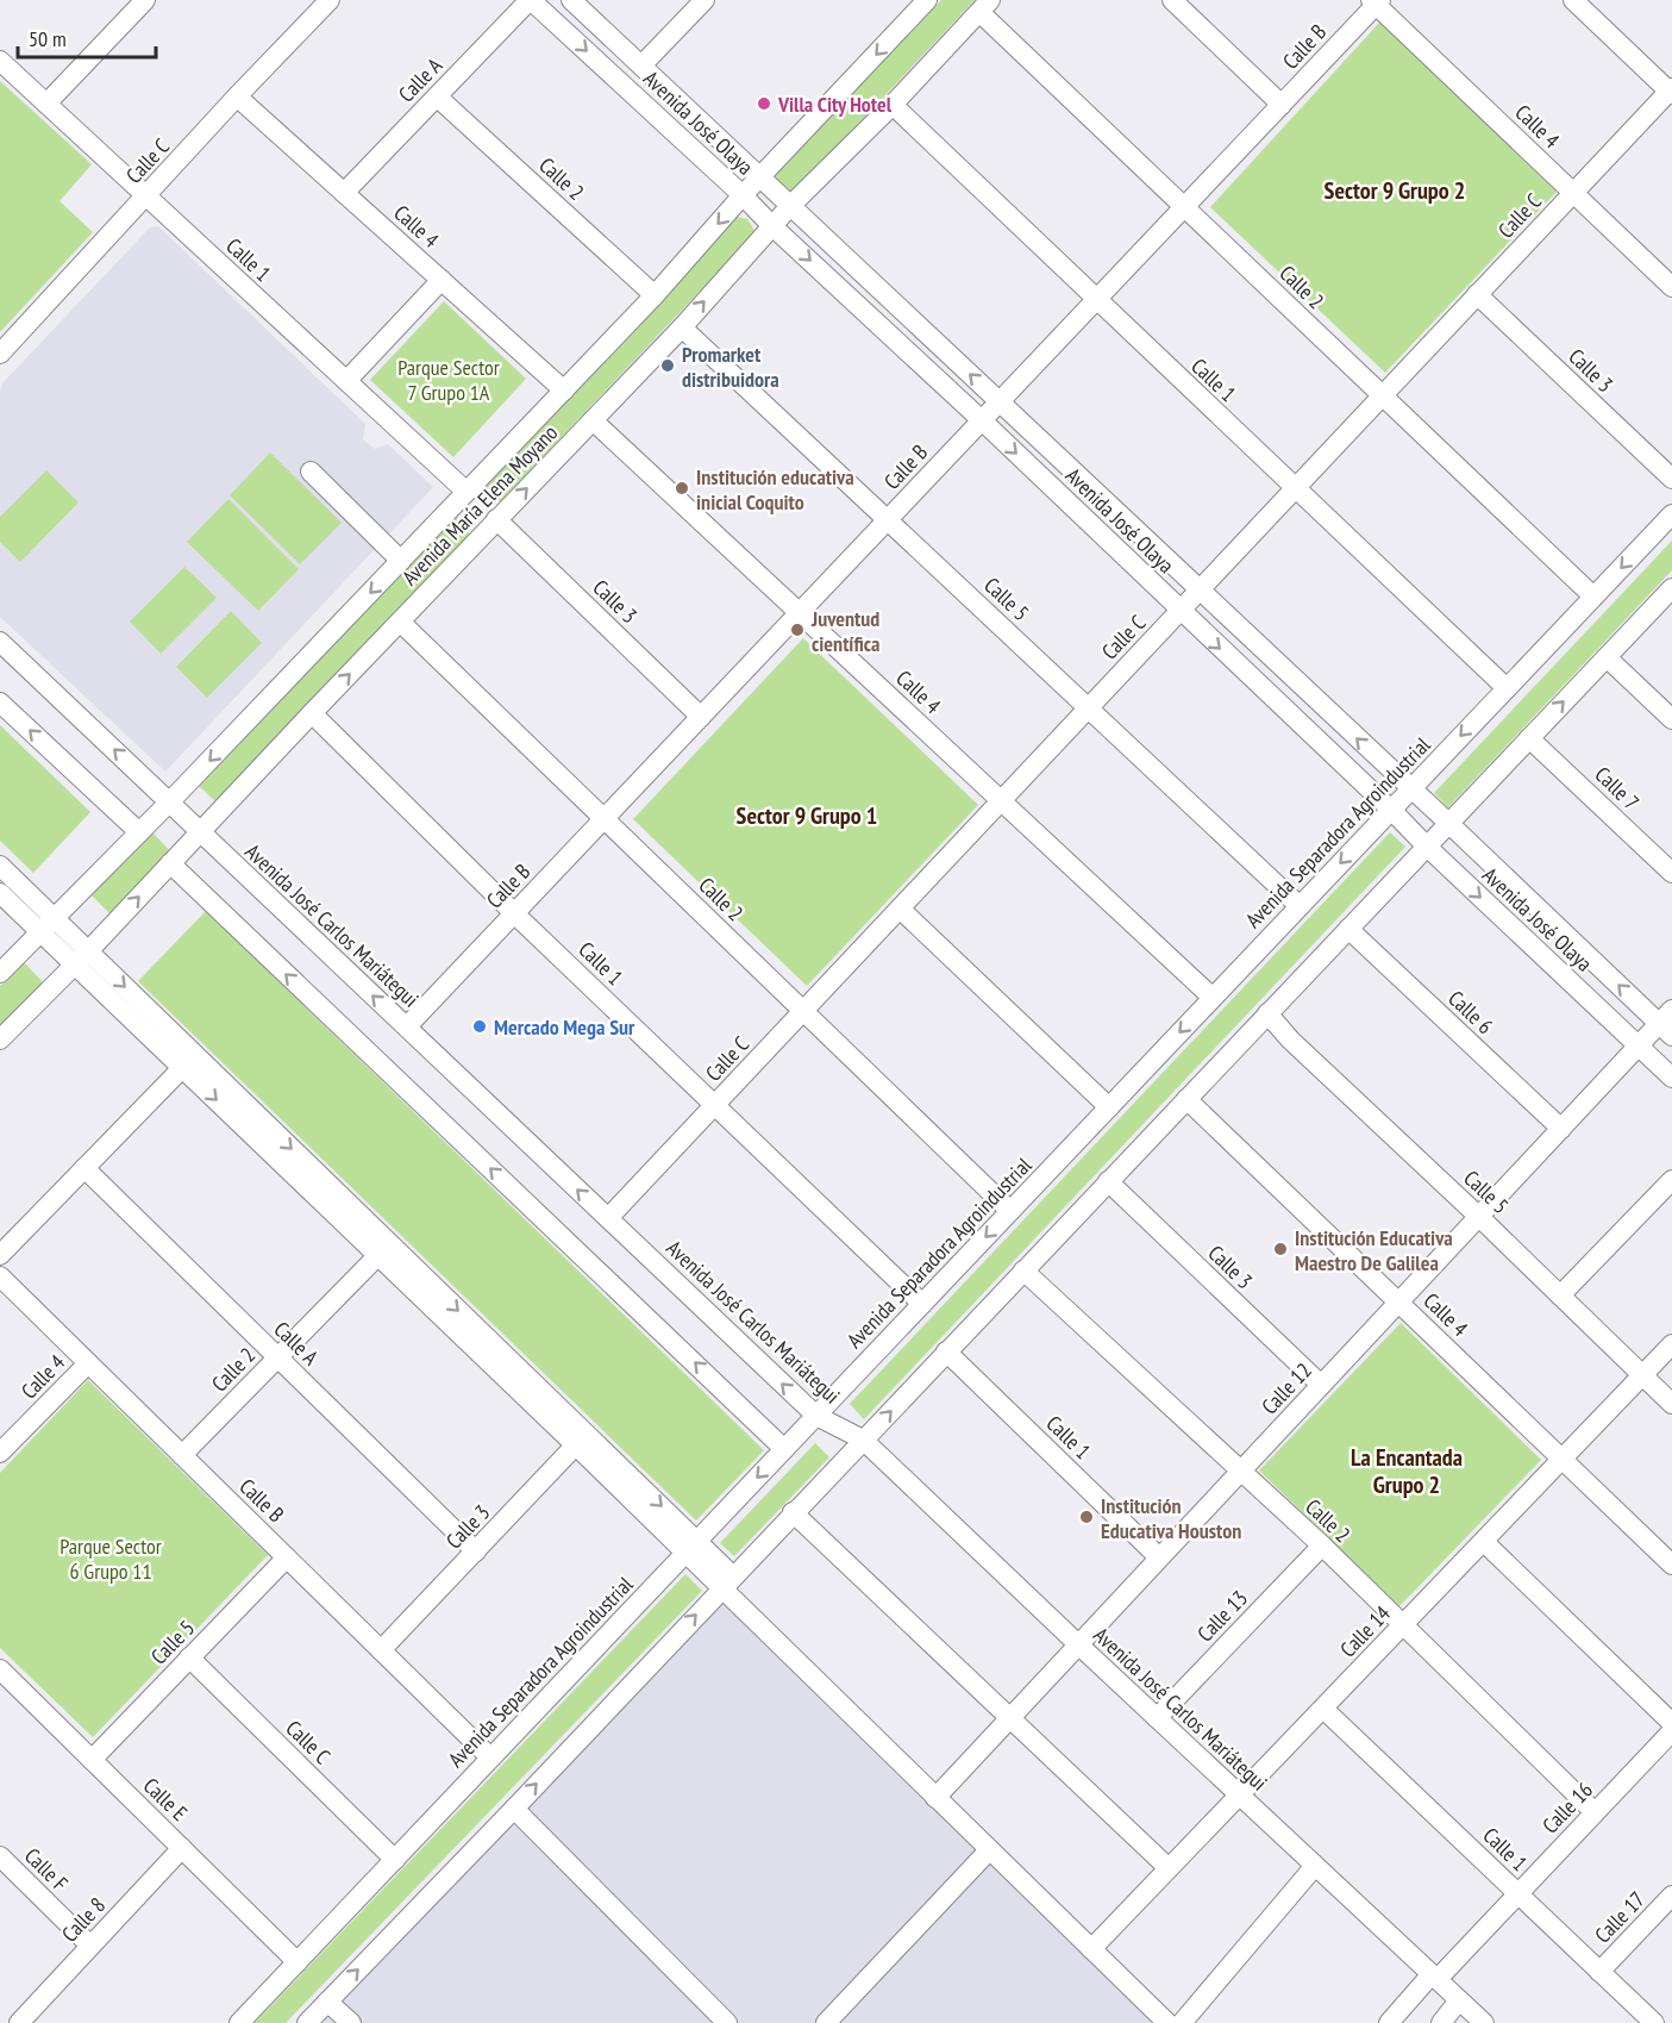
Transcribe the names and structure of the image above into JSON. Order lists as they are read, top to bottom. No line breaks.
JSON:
{"streets":{"street":["Calle B","Calle A","Avenida José Olaya","Calle 4","Calle C","Calle 2","Calle 1","Calle 3","Avenida María Elena Moyano","Calle 5","Calle 7","Avenida Separadora Agroindustrial","Avenida José Carlos Mariátegui","Calle 6","Calle 12","Calle 13","Calle 14","Calle E","Calle 16","Calle F","Calle 17","Calle 8"]},"crossings":[["Calle B","Avenida José Olaya"],["Calle B","Calle 4"],["Calle B","Calle 2"],["Calle B","Calle 1"],["Calle B","Calle 3"],["Calle B","Calle 5"],["Calle B","Avenida Separadora Agroindustrial"],["Calle B","Avenida José Carlos Mariátegui"],["Calle A","Avenida José Olaya"],["Calle A","Calle 4"],["Calle A","Calle 2"],["Calle A","Calle 3"],["Avenida José Olaya","Calle C"],["Avenida José Olaya","Avenida María Elena Moyano"],["Avenida José Olaya","Avenida Separadora Agroindustrial"],["Avenida José Olaya","Calle 12"],["Calle 4","Calle C"],["Calle 4","Avenida María Elena Moyano"],["Calle 4","Avenida Separadora Agroindustrial"],["Calle 4","Calle 12"],["Calle 4","Calle 14"],["Calle C","Calle 2"],["Calle C","Calle 1"],["Calle C","Calle 3"],["Calle C","Calle 5"],["Calle C","Avenida Separadora Agroindustrial"],["Calle C","Avenida José Carlos Mariátegui"],["Calle 2","Avenida María Elena Moyano"],["Calle 2","Avenida Separadora Agroindustrial"],["Calle 2","Calle 12"],["Calle 2","Calle 13"],["Calle 2","Calle 14"],["Calle 2","Calle 16"],["Calle 1","Avenida María Elena Moyano"],["Calle 1","Avenida Separadora Agroindustrial"],["Calle 1","Calle 12"],["Calle 1","Calle 14"],["Calle 1","Calle 16"],["Calle 1","Calle 17"],["Calle 3","Avenida María Elena Moyano"],["Calle 3","Calle 12"],["Avenida María Elena Moyano","Calle 5"],["Avenida María Elena Moyano","Avenida José Carlos Mariátegui"],["Calle 5","Avenida Separadora Agroindustrial"],["Calle 5","Calle 12"],["Calle 5","Calle 14"],["Calle 5","Calle E"],["Avenida Separadora Agroindustrial","Avenida José Carlos Mariátegui"],["Avenida Separadora Agroindustrial","Calle E"],["Avenida José Carlos Mariátegui","Calle 12"],["Avenida José Carlos Mariátegui","Calle 13"],["Avenida José Carlos Mariátegui","Calle 14"],["Avenida José Carlos Mariátegui","Calle 16"],["Calle 6","Calle 12"],["Calle E","Calle 8"],["Calle F","Calle 8"]],"districts":["Sector 9 Grupo 2","Sector 9 Grupo 1","La Encantada Grupo 2"],"parks":["Parque Sector 7 Grupo 1A","Parque Sector 6 Grupo 11"],"places":["Villa City Hotel","Promarket distribuidora","Institución educativa inicial Coquito","Juventud científica","Mercado Mega Sur","Institución Educativa Maestro De Galilea","Institución Educativa Houston"],"scale_bar":"50 m"}
